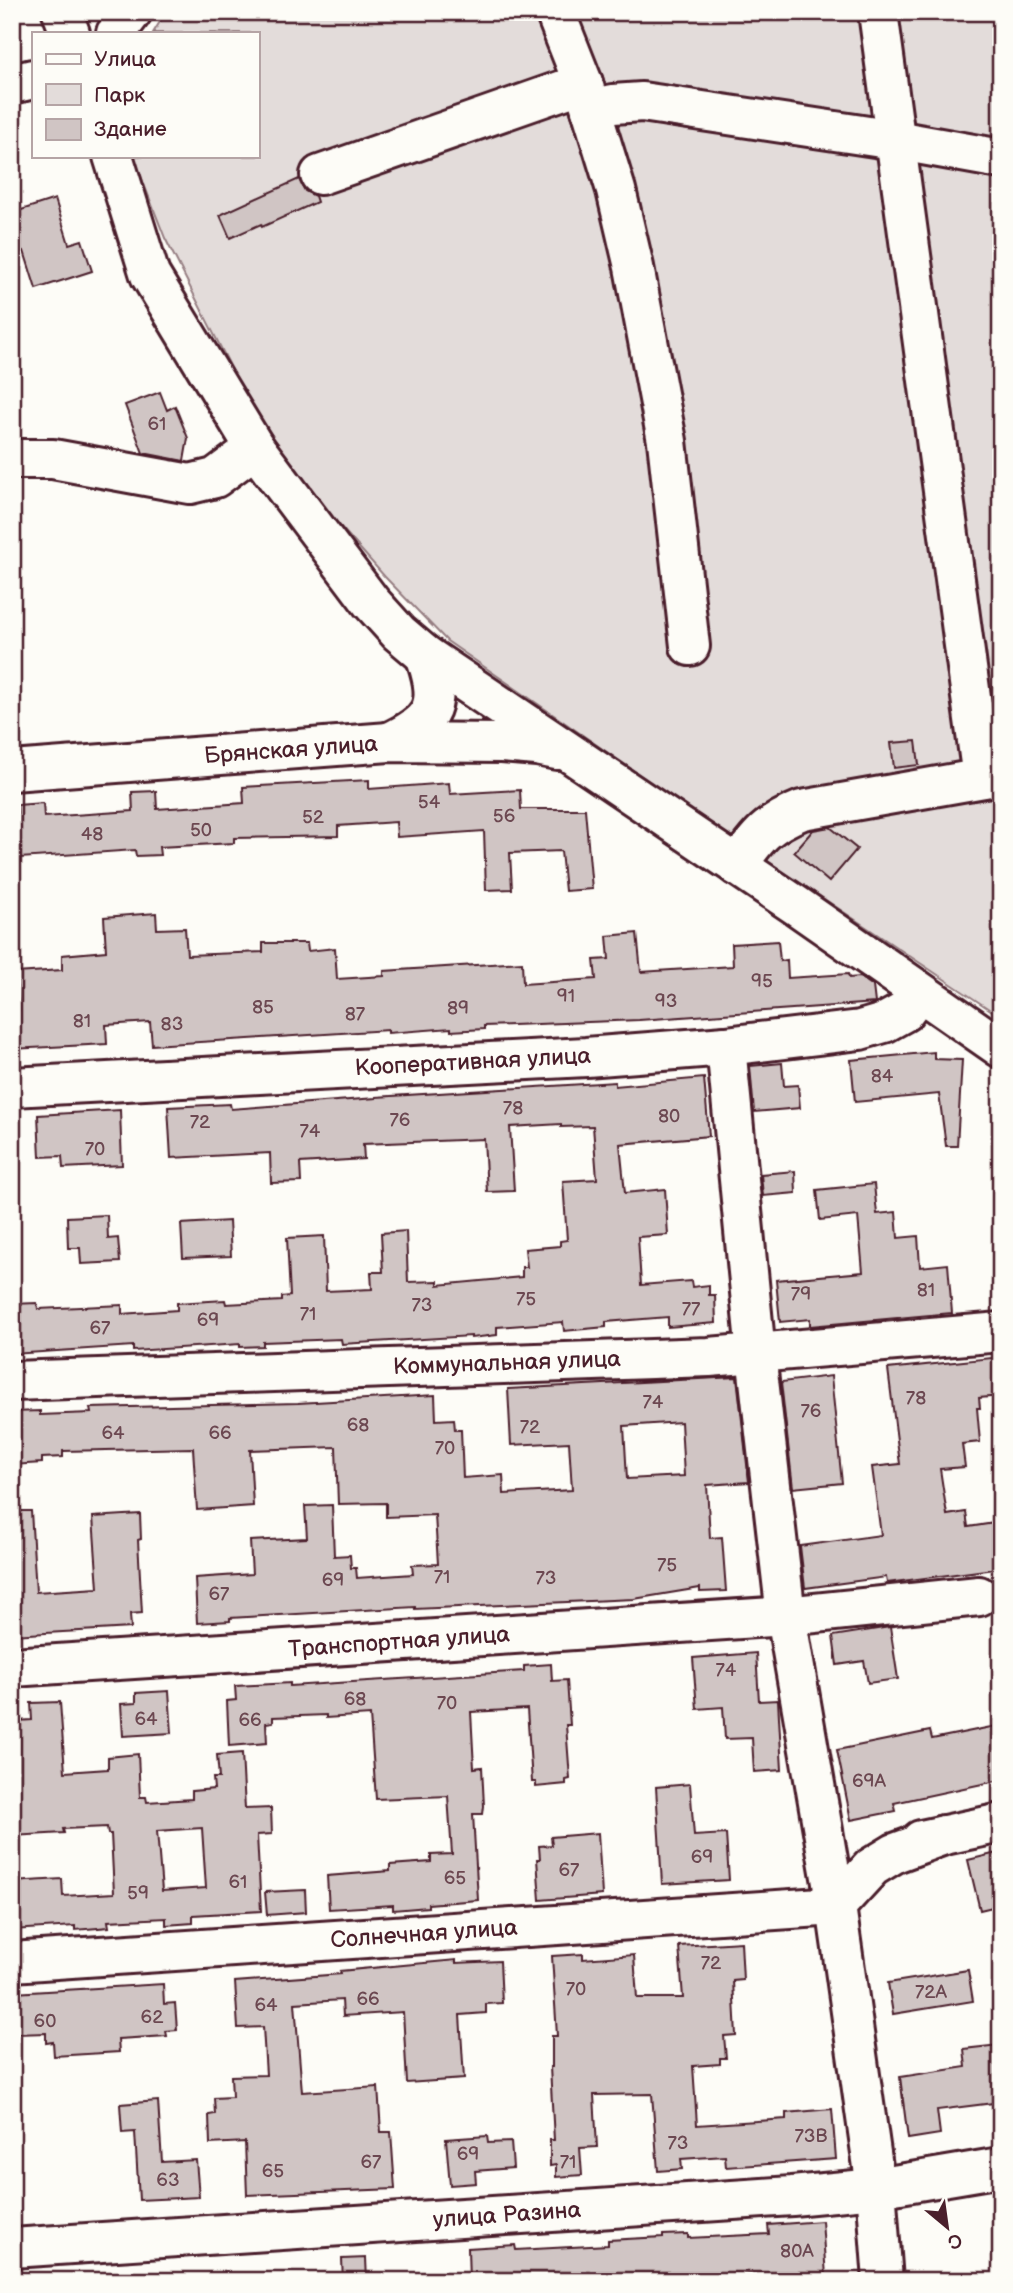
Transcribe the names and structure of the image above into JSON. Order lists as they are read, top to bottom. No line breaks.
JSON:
{"streets":{"street":["Брянская улица","Кооперативная улица","Коммунальная улица","Транспортная улица","Солнечная улица","улица Разина"]},"house_numbers":["61","54","56","52","50","48","95","91","93","85","89","87","81","83","84","78","80","76","72","74","70","81","79","75","73","77","71","69","67","78","74","76","68","72","64","66","70","75","71","73","69","67","74","68","70","64","66","69А","69","67","65","61","59","72","70","72А","66","64","62","60","73В","73","69","67","71","65","63","80А"],"legend":["Улица","Парк","Здание"],"north":"bottom right"}
